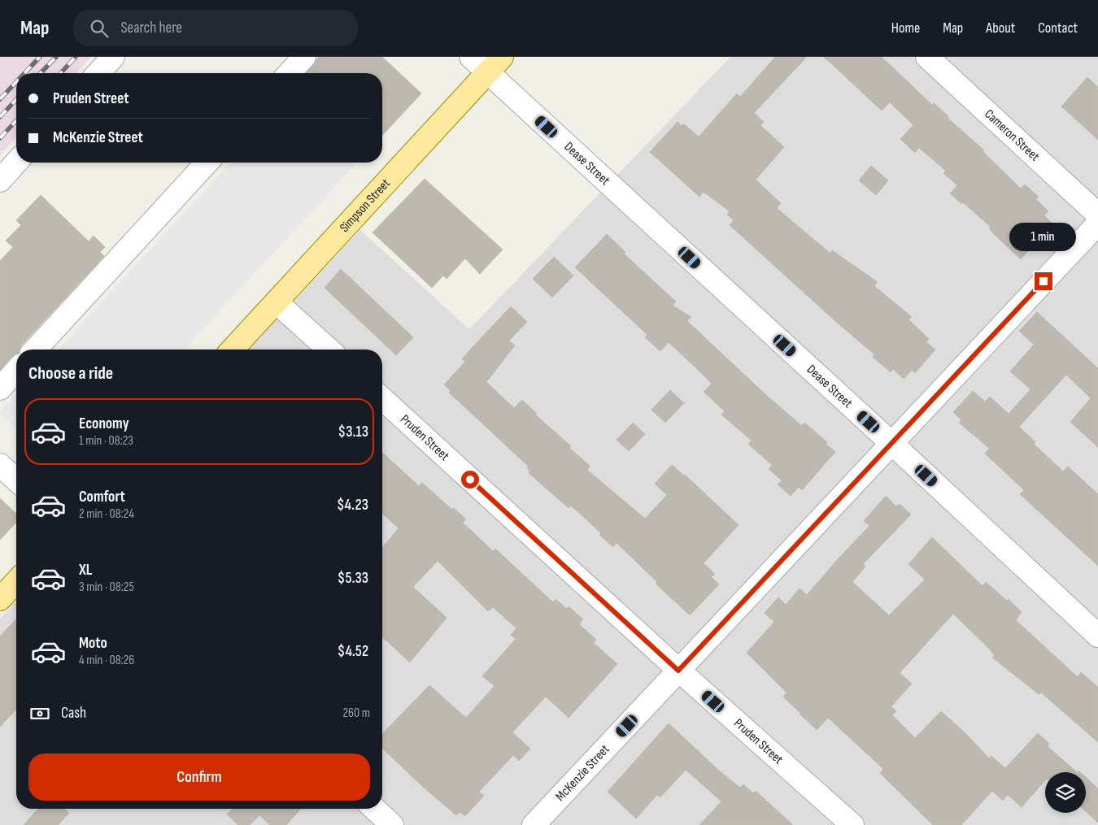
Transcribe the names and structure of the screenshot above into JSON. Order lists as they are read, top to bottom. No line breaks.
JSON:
{"streets":{"main road":["Simpson Street"],"street":["Cameron Street","Dease Street","Pruden Street","McKenzie Street"]},"crossings":[["Dease Street","Simpson Street"],["Dease Street","McKenzie Street"],["Pruden Street","McKenzie Street"]],"page":{"header":"Map","search":"Search here","nav":["Home","Map","About","Contact"],"banner":["Pruden Street","McKenzie Street"],"bubble":"1 min","heading":"Choose a ride","list":[{"name":"Economy","note":"1 min · 08:23","value":"$3.13"},{"name":"Comfort","note":"2 min · 08:24","value":"$4.23"},{"name":"XL","note":"3 min · 08:25","value":"$5.33"},{"name":"Moto","note":"4 min · 08:26","value":"$4.52"}],"pay":["Cash","260 m"],"buttons":"Confirm"}}
